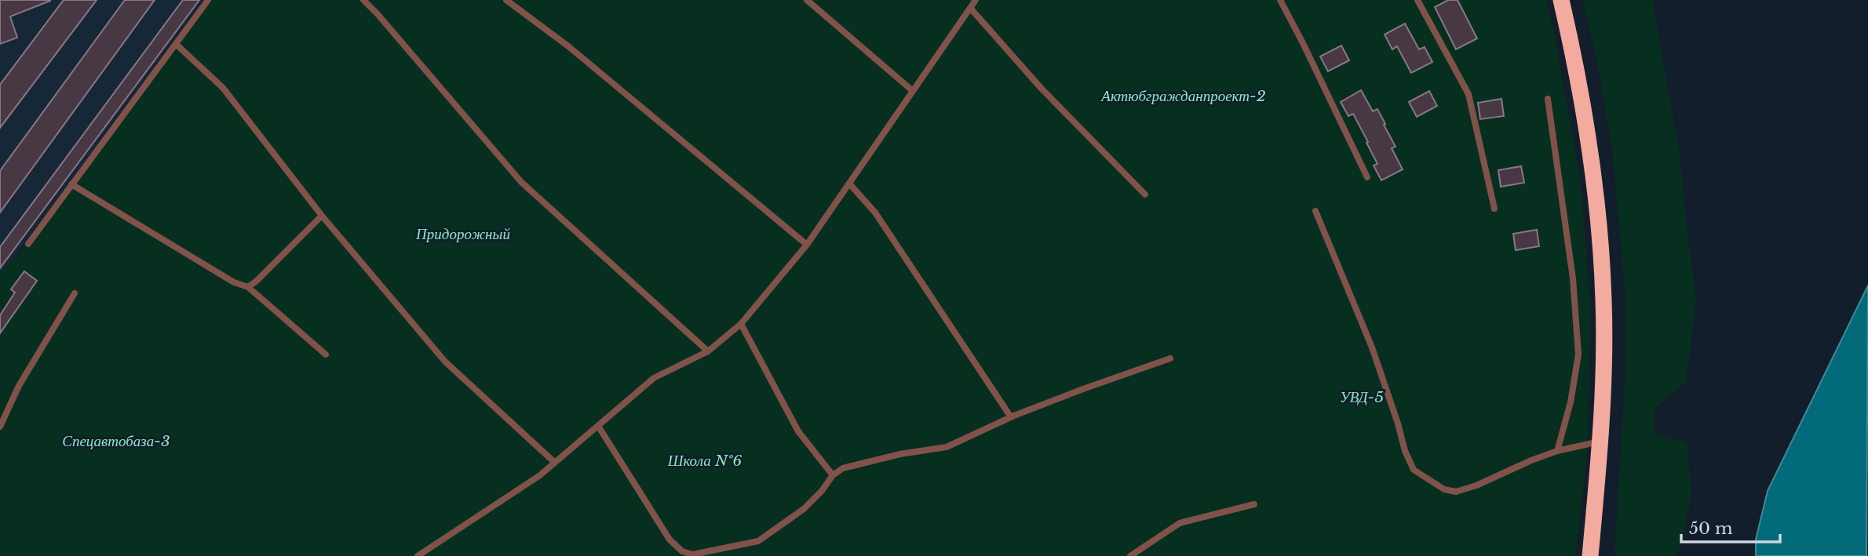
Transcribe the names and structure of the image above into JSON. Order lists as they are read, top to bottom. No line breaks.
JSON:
{"parks":["Актюбгражданпроект-2","Придорожный","УВД-5","Спецавтобаза-3","Школа №6"],"scale_bar":"50 m"}
